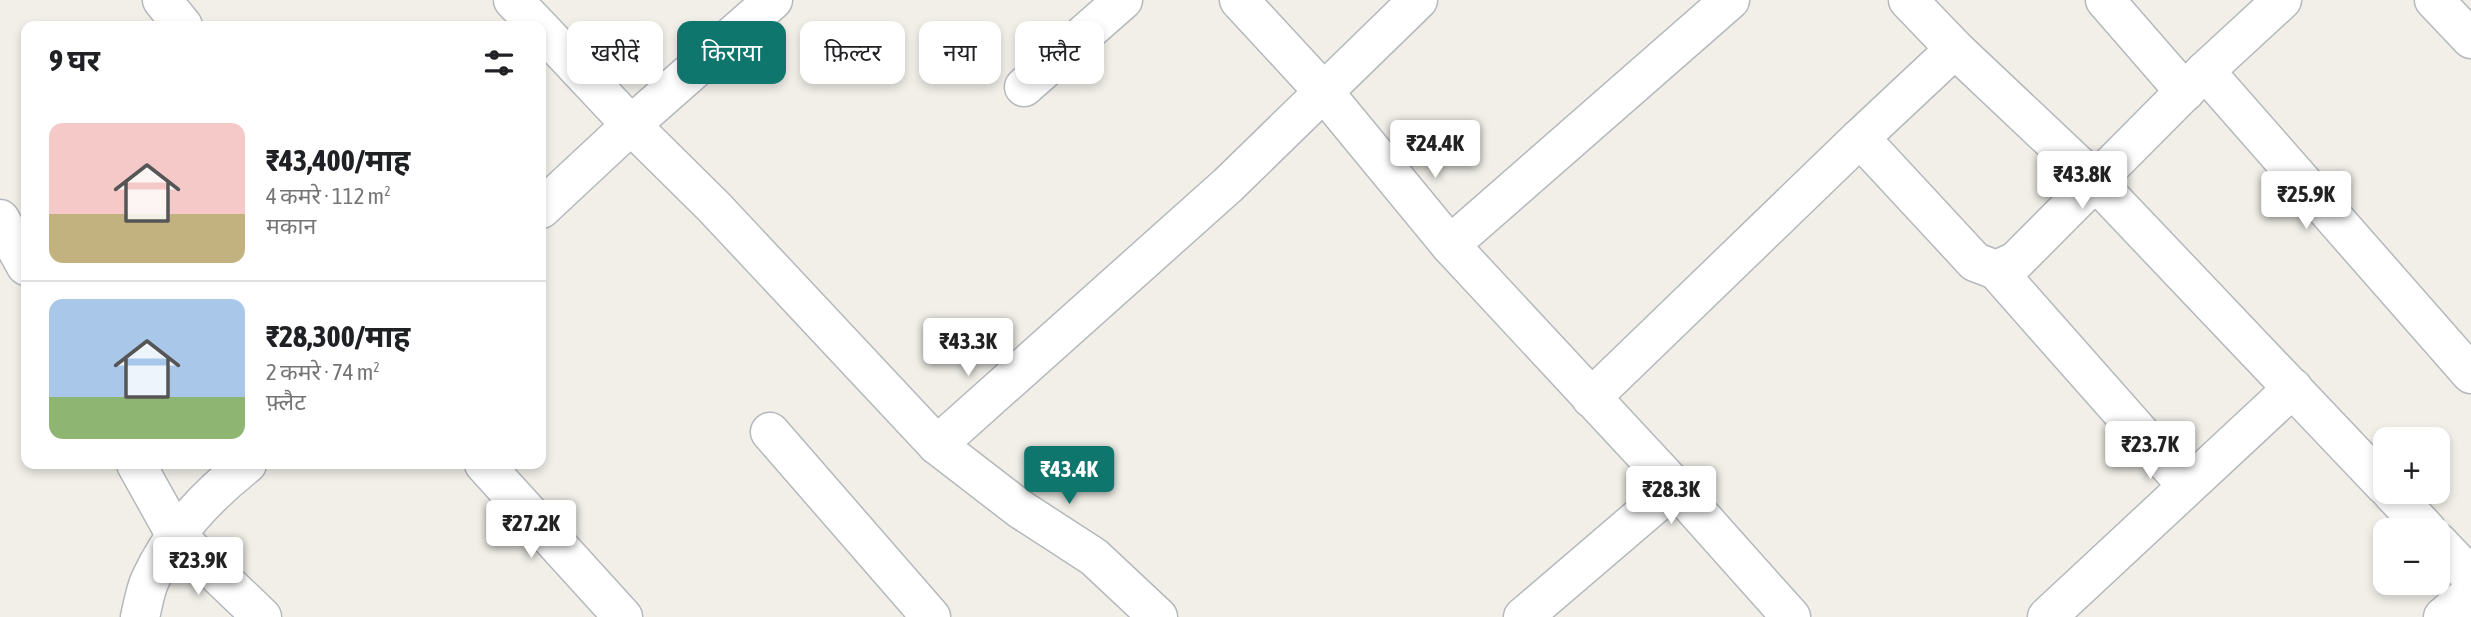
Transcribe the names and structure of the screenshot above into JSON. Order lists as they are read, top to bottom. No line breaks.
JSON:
{"page":{"chip":["खरीदें","किराया","फ़िल्टर","नया","फ़्लैट"],"heading":"9 घर","list":[{"name":"₹43,400/माह","note":"4 कमरे · 112 m² · मकान"},{"name":"₹28,300/माह","note":"2 कमरे · 74 m² · फ़्लैट"}],"price":["₹24.4K","₹43.8K","₹25.9K","₹43.3K","₹23.7K","₹43.4K","₹28.3K","₹27.2K","₹23.9K"],"map_buttons":["+","−"]}}
